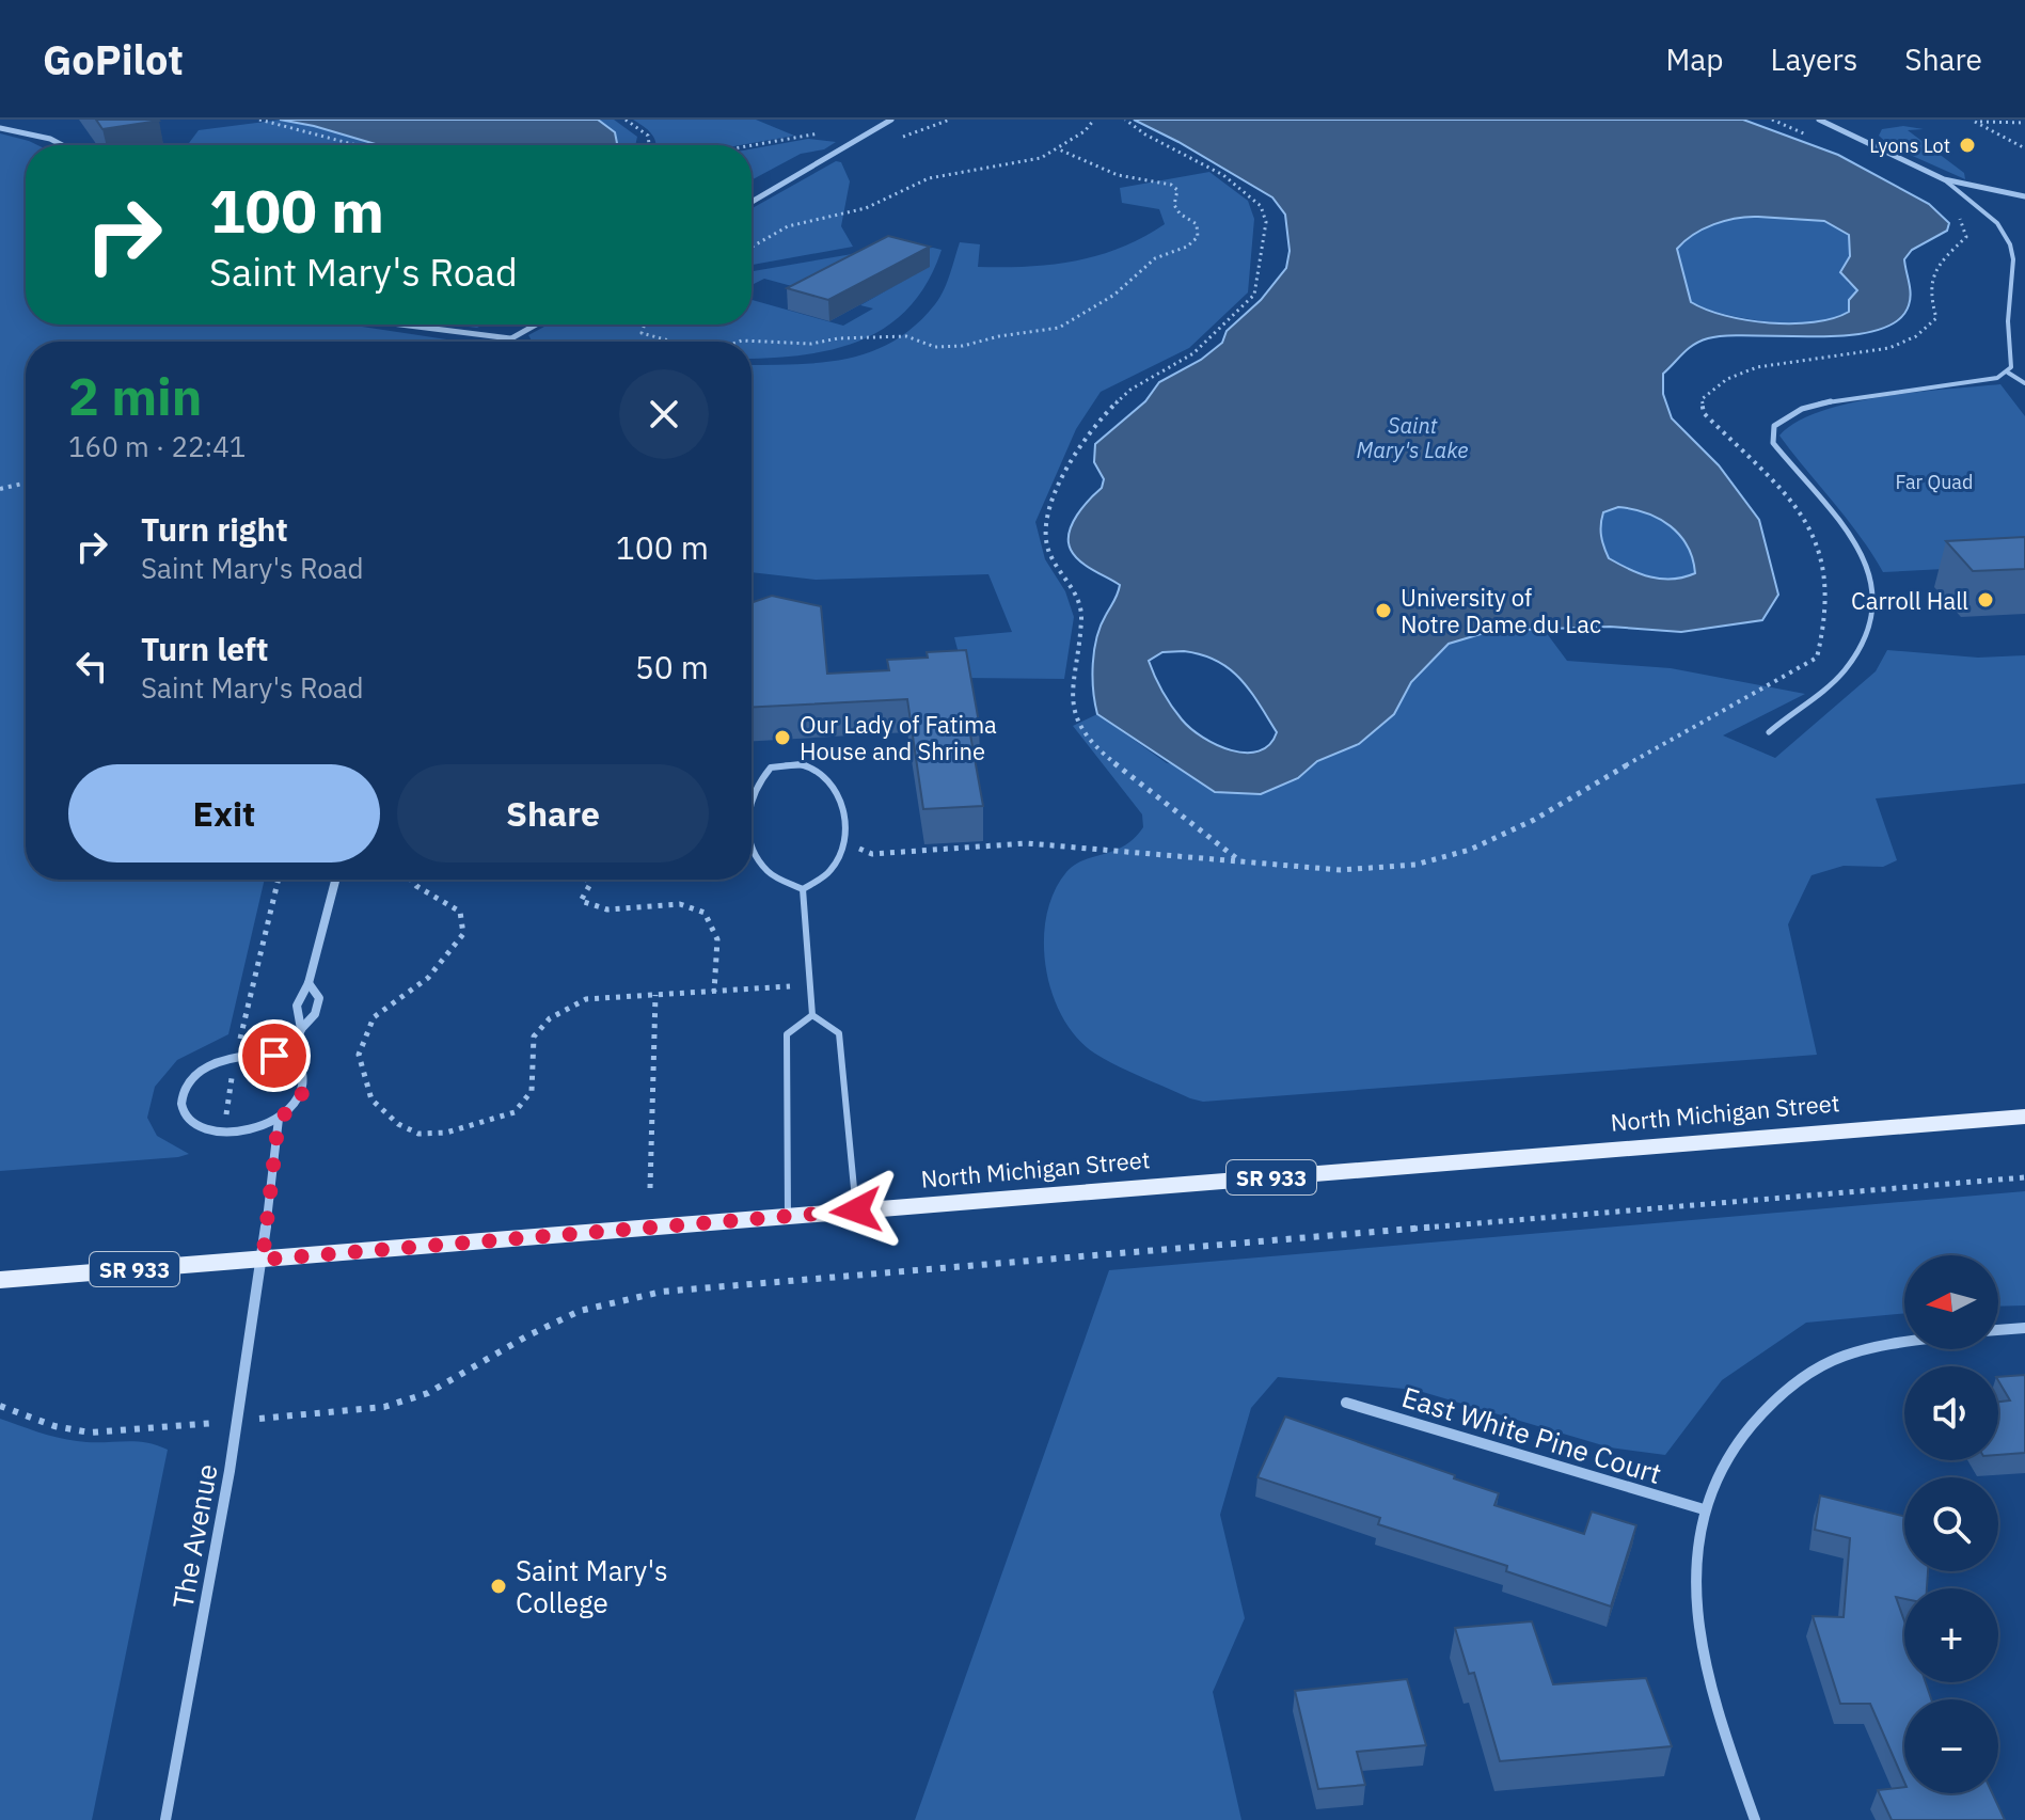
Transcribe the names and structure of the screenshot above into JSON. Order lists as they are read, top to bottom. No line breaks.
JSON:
{"streets":{"main road":["North Michigan Street","SR 933"],"street":["East White Pine Court","The Avenue"]},"crossings":[["North Michigan Street","The Avenue"]],"water":["Saint Mary's Lake"],"parks":["Far Quad"],"places":["Lyons Lot","Carroll Hall","University of Notre Dame du Lac","Our Lady of Fatima House and Shrine","Saint Mary's College"],"north":"left","page":{"header":"GoPilot","nav":["Map","Layers","Share"],"turn":["100 m","Saint Mary's Road"],"heading":["2 min","160 m · 22:41"],"list":[{"name":"Turn right","note":"Saint Mary's Road","value":"100 m"},{"name":"Turn left","note":"Saint Mary's Road","value":"50 m"}],"buttons":["Exit","Share"],"map_buttons":["+","−"]}}
